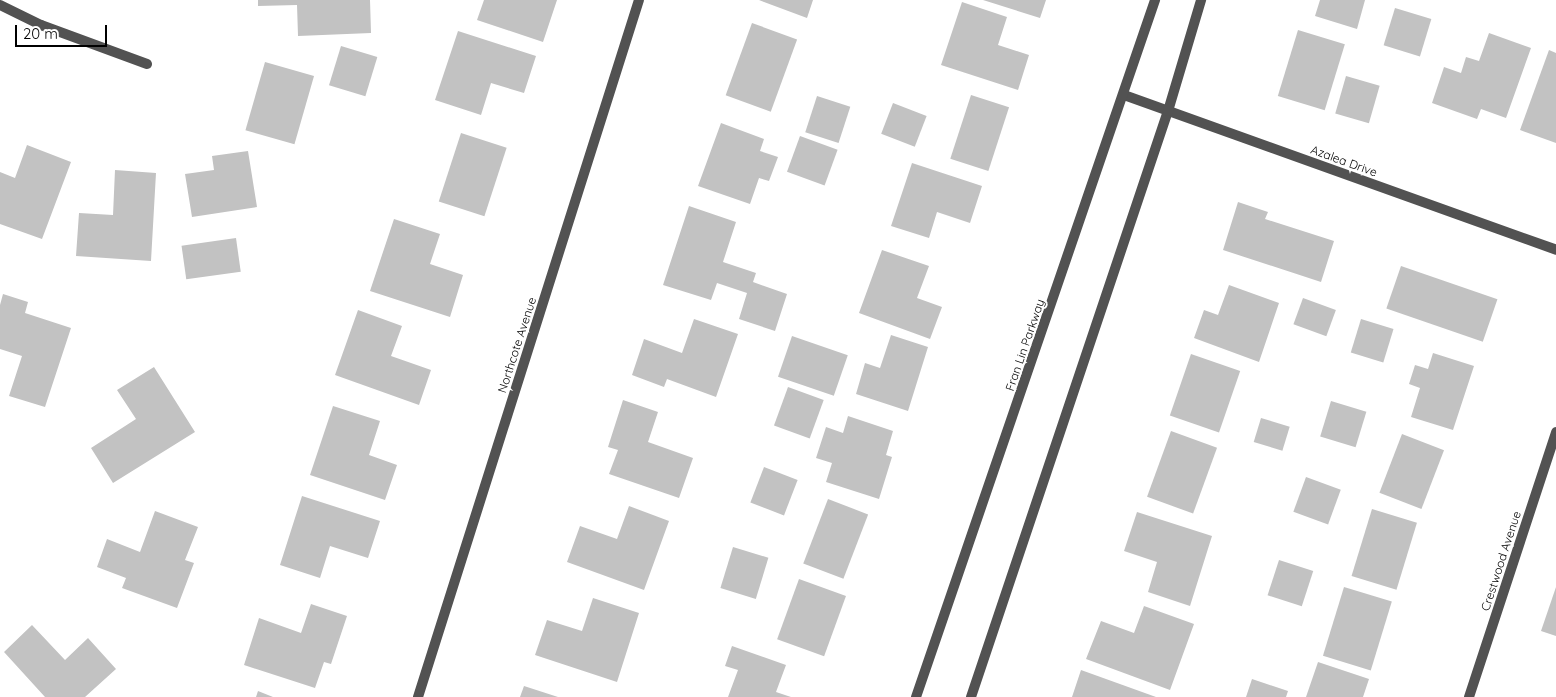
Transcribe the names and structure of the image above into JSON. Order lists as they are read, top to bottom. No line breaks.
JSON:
{"streets":{"street":["Azalea Drive","Northcote Avenue","Fran Lin Parkway","Crestwood Avenue"]},"crossings":[["Azalea Drive","Fran Lin Parkway"]],"scale_bar":"20 m"}
